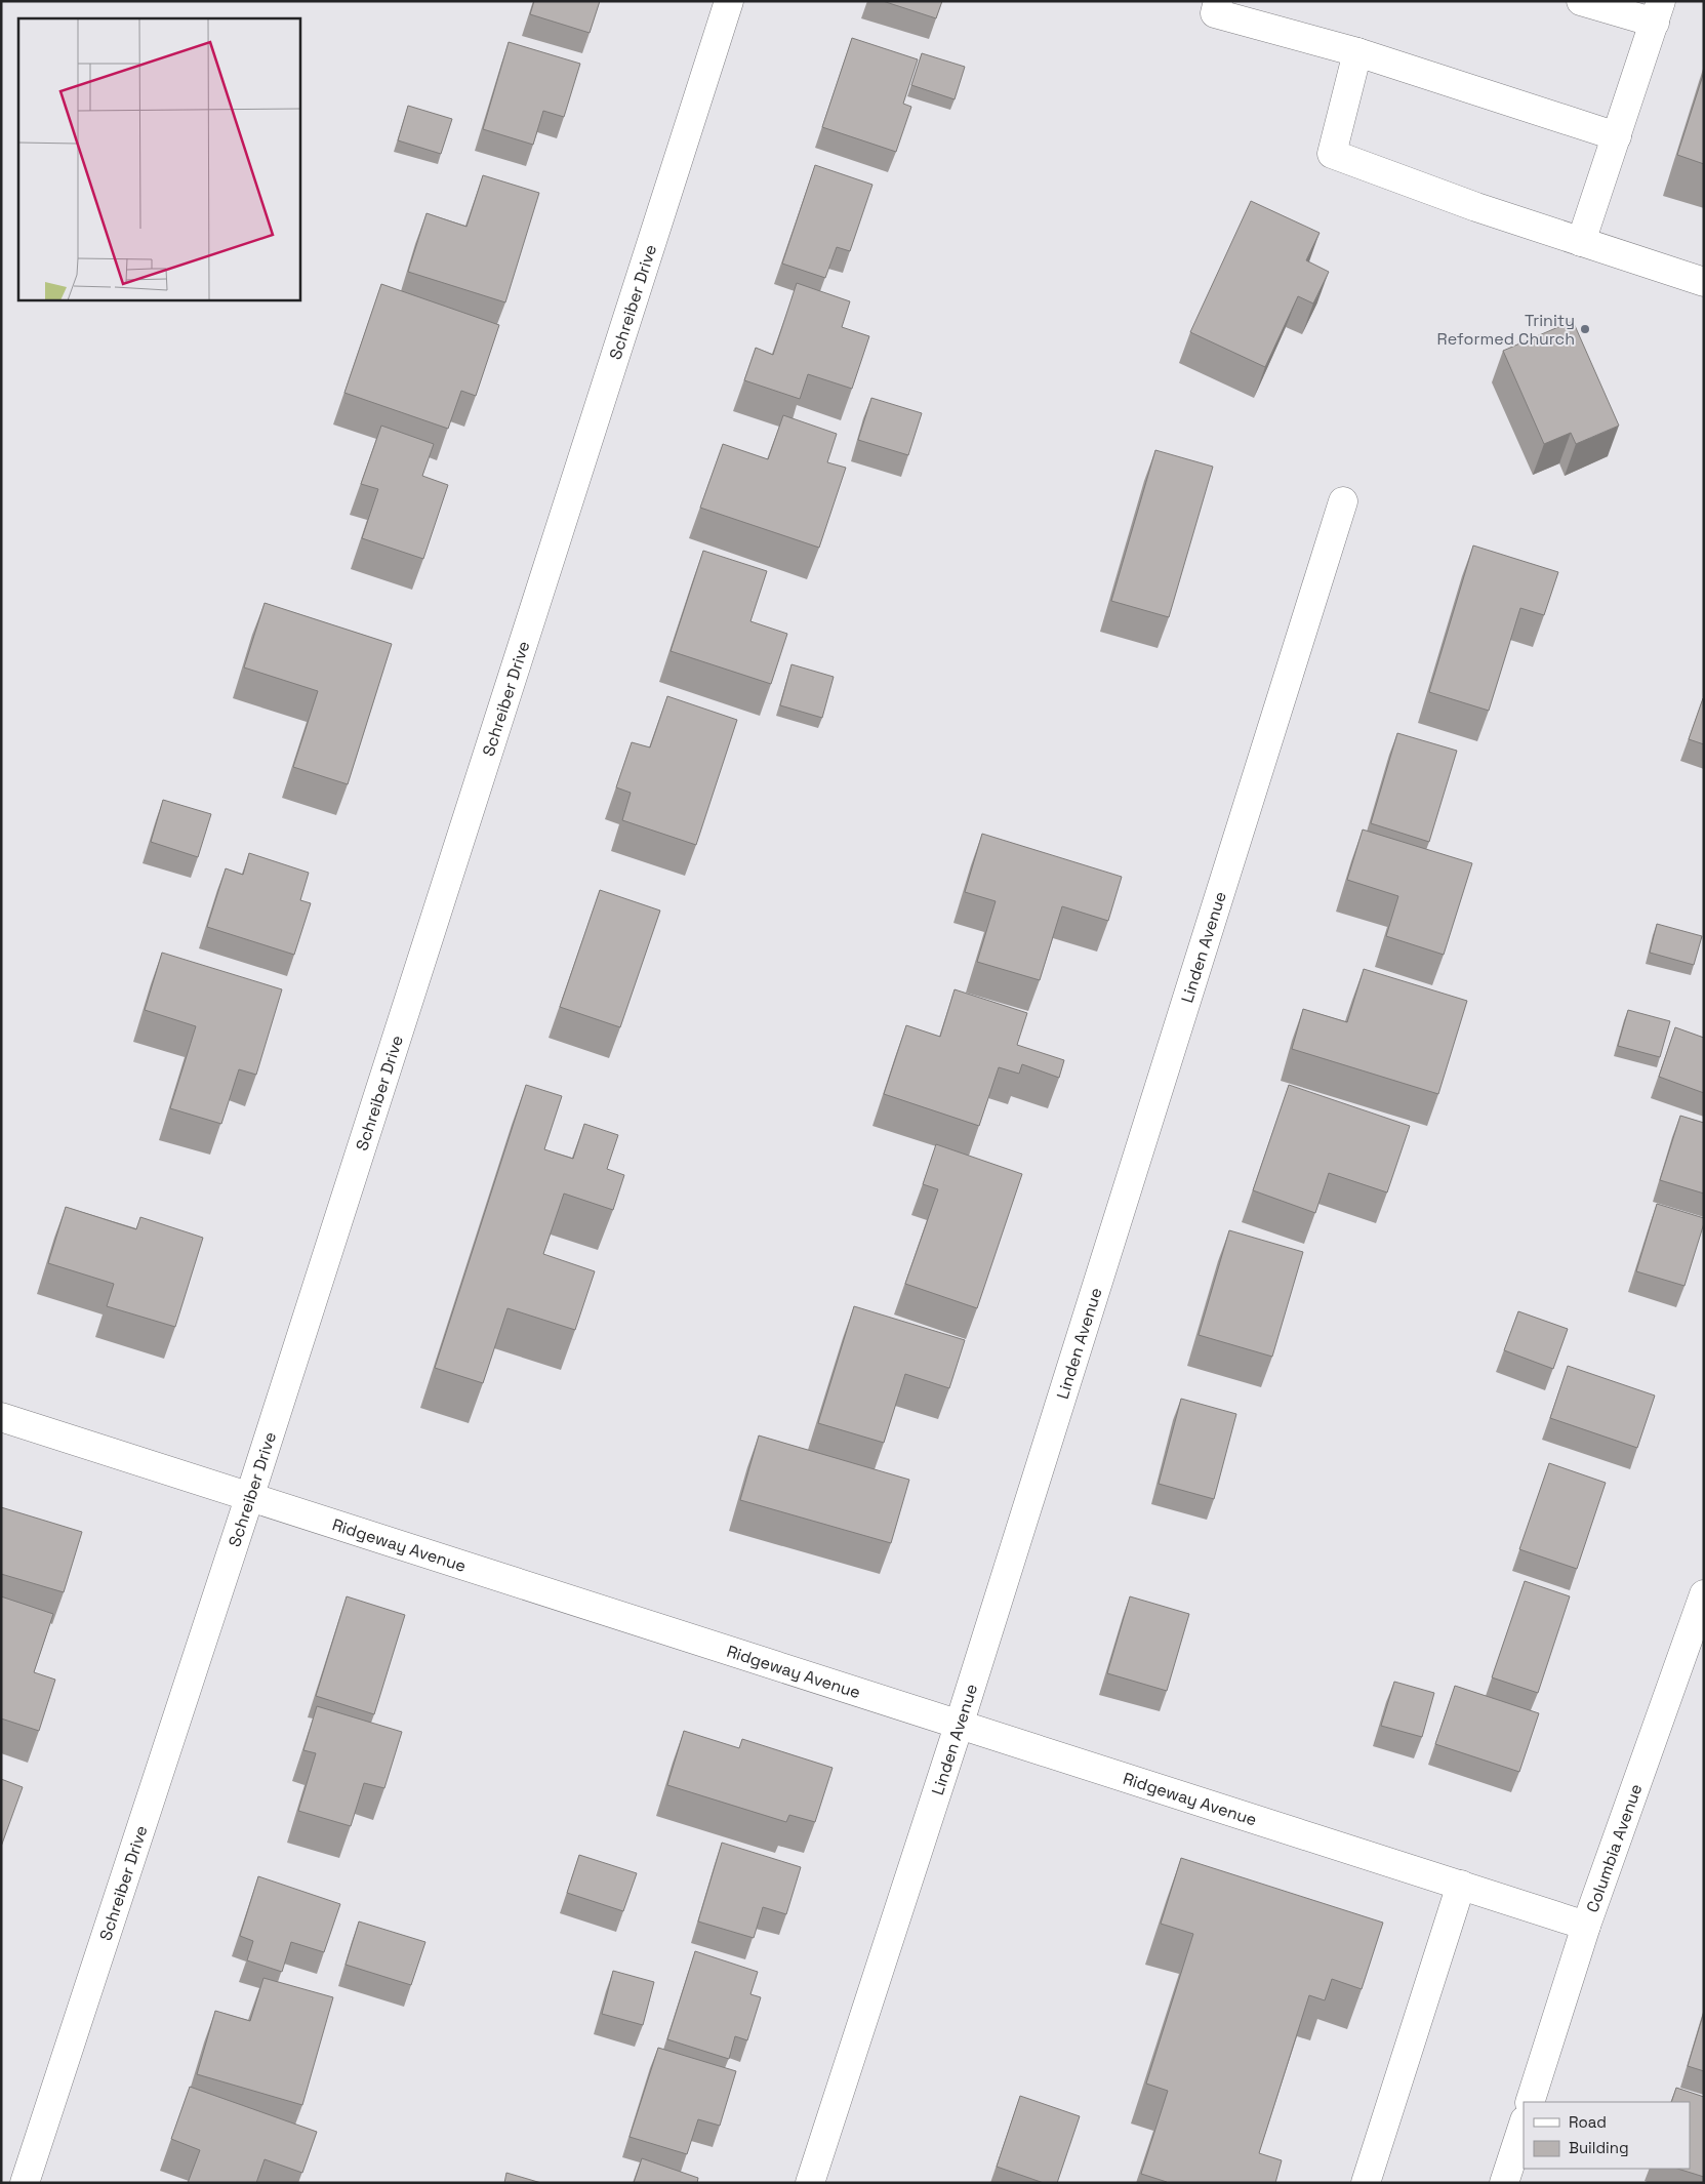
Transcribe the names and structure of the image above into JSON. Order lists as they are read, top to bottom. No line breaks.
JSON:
{"streets":{"street":["Schreiber Drive","Linden Avenue","Ridgeway Avenue","Columbia Avenue"]},"crossings":[["Schreiber Drive","Ridgeway Avenue"],["Linden Avenue","Ridgeway Avenue"],["Ridgeway Avenue","Columbia Avenue"]],"places":["Trinity Reformed Church"],"legend":["Road","Building"]}
